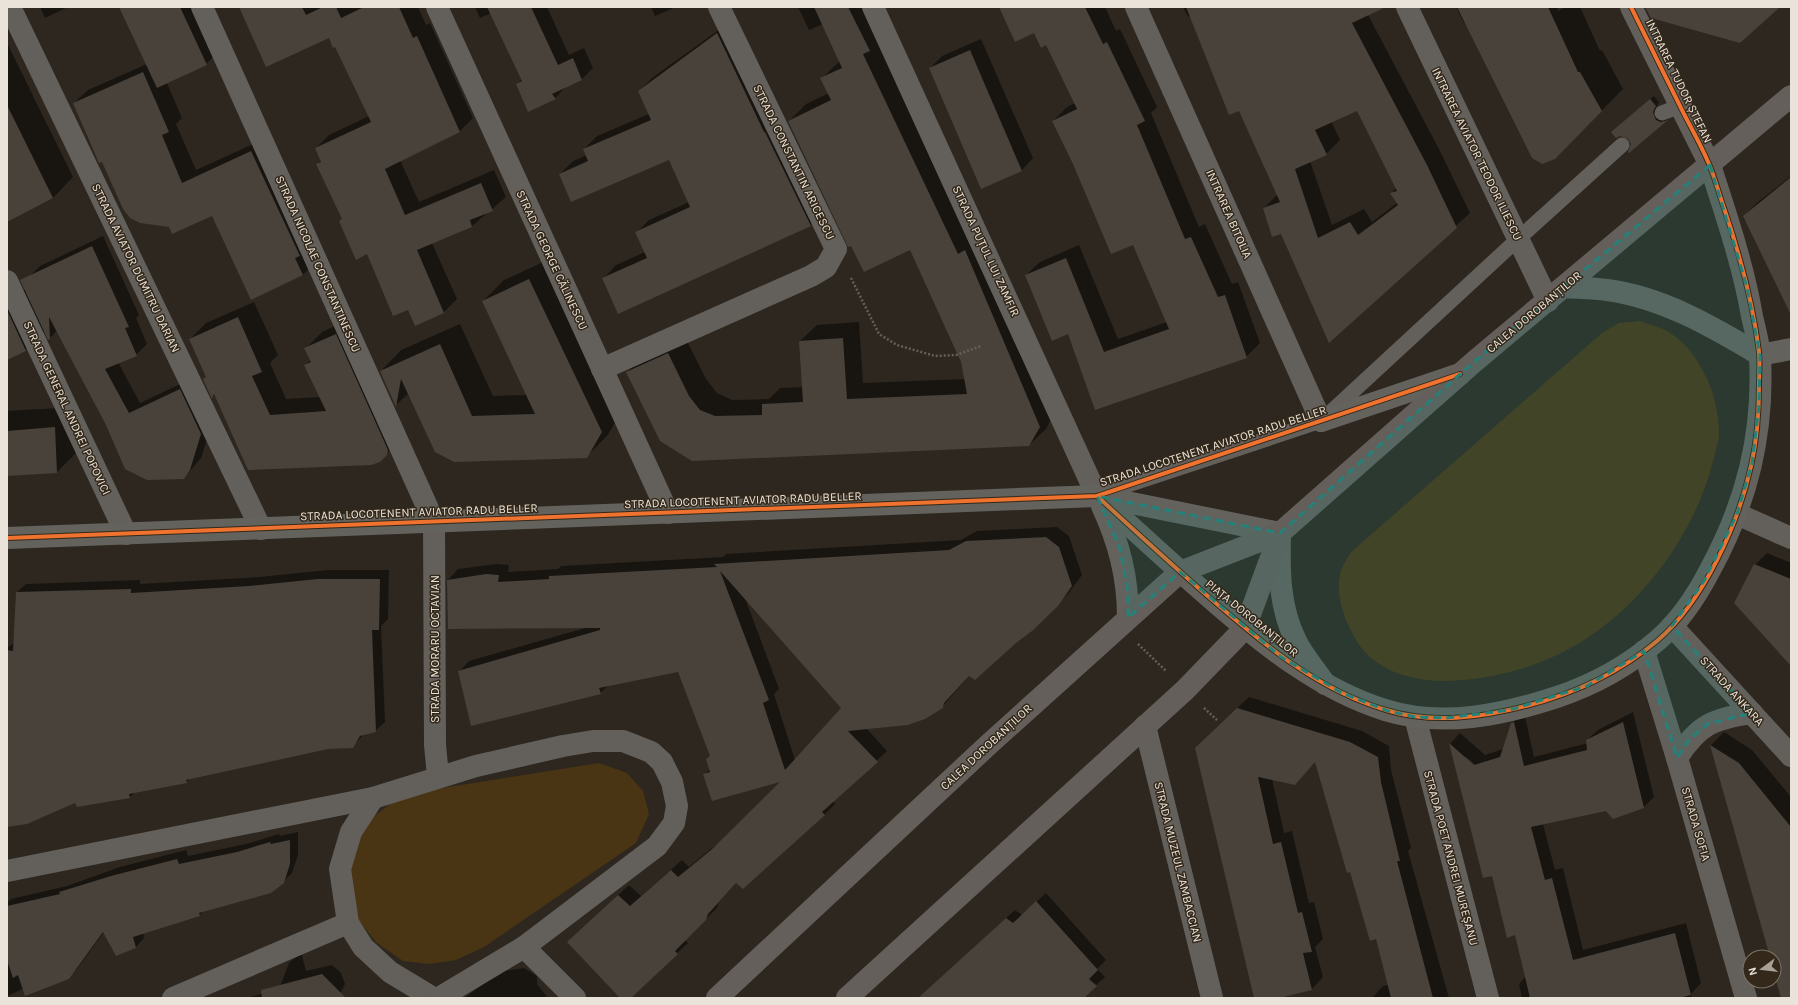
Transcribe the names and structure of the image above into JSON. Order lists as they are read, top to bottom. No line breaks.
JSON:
{"streets":{"main road":["CALEA DOROBANȚILOR"],"street":["INTRAREA TUDOR ȘTEFAN","INTRAREA AVIATOR TEODOR ILIESCU","STRADA CONSTANTIN ARICESCU","INTRAREA BITOLIA","STRADA PUȚUL LUI ZAMFIR","STRADA GEORGE CĂLINESCU","STRADA NICOLAE CONSTANTINESCU","STRADA AVIATOR DUMITRU DARIAN","STRADA GENERAL ANDREI POPOVICI","STRADA LOCOTENENT AVIATOR RADU BELLER","PIAȚA DOROBANȚILOR","STRADA MORARU OCTAVIAN","STRADA ANKARA","STRADA SOFIA","STRADA POET ANDREI MUREȘANU","STRADA MUZEUL ZAMBACCIAN"]},"crossings":[["INTRAREA TUDOR ȘTEFAN","CALEA DOROBANȚILOR"],["INTRAREA TUDOR ȘTEFAN","PIAȚA DOROBANȚILOR"],["INTRAREA AVIATOR TEODOR ILIESCU","CALEA DOROBANȚILOR"],["STRADA CONSTANTIN ARICESCU","STRADA GEORGE CĂLINESCU"],["INTRAREA BITOLIA","STRADA LOCOTENENT AVIATOR RADU BELLER"],["STRADA PUȚUL LUI ZAMFIR","STRADA LOCOTENENT AVIATOR RADU BELLER"],["STRADA PUȚUL LUI ZAMFIR","PIAȚA DOROBANȚILOR"],["STRADA GEORGE CĂLINESCU","STRADA LOCOTENENT AVIATOR RADU BELLER"],["STRADA NICOLAE CONSTANTINESCU","STRADA LOCOTENENT AVIATOR RADU BELLER"],["STRADA NICOLAE CONSTANTINESCU","STRADA MORARU OCTAVIAN"],["STRADA AVIATOR DUMITRU DARIAN","STRADA LOCOTENENT AVIATOR RADU BELLER"],["CALEA DOROBANȚILOR","STRADA LOCOTENENT AVIATOR RADU BELLER"],["CALEA DOROBANȚILOR","PIAȚA DOROBANȚILOR"],["CALEA DOROBANȚILOR","STRADA MUZEUL ZAMBACCIAN"],["STRADA GENERAL ANDREI POPOVICI","STRADA LOCOTENENT AVIATOR RADU BELLER"],["STRADA LOCOTENENT AVIATOR RADU BELLER","PIAȚA DOROBANȚILOR"],["STRADA LOCOTENENT AVIATOR RADU BELLER","STRADA MORARU OCTAVIAN"],["PIAȚA DOROBANȚILOR","STRADA ANKARA"],["PIAȚA DOROBANȚILOR","STRADA SOFIA"],["PIAȚA DOROBANȚILOR","STRADA POET ANDREI MUREȘANU"]],"north":"left"}
